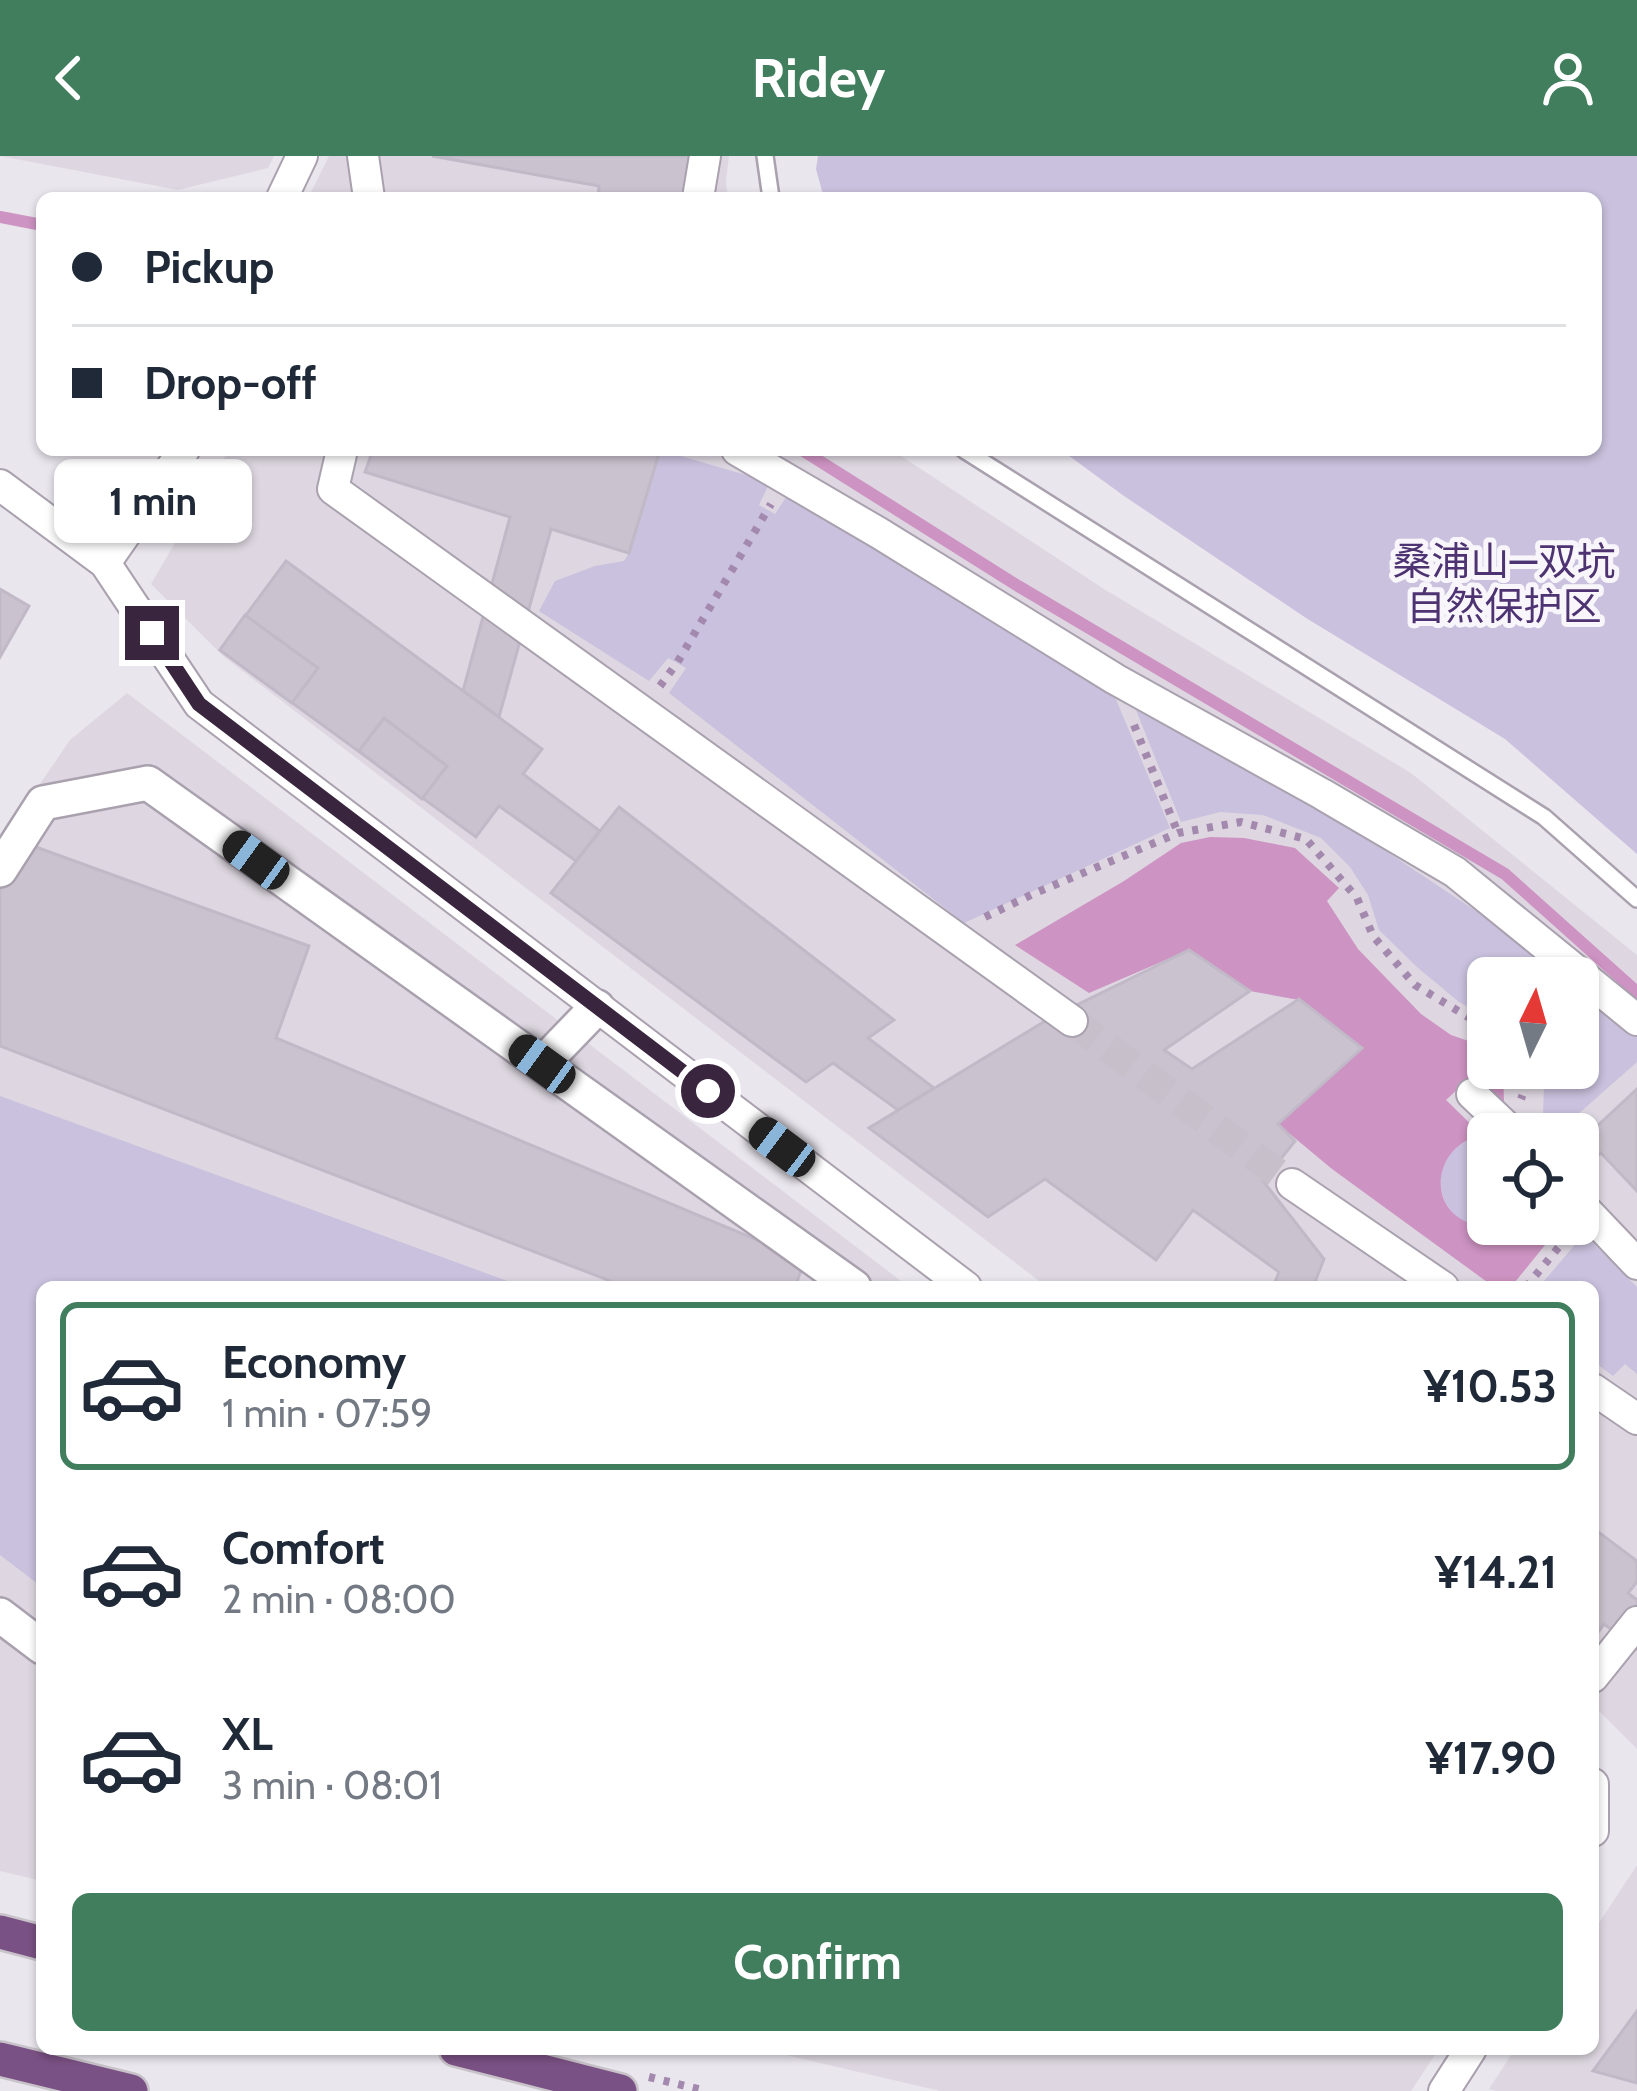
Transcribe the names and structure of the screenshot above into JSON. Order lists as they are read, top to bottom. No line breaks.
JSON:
{"parks":["桑浦山—双坑 自然保护区"],"north":"top","page":{"header":"Ridey","banner":["Pickup","Drop-off"],"bubble":"1 min","list":[{"name":"Economy","note":"1 min · 07:59","value":"¥10.53"},{"name":"Comfort","note":"2 min · 08:00","value":"¥14.21"},{"name":"XL","note":"3 min · 08:01","value":"¥17.90"}],"buttons":"Confirm"}}
